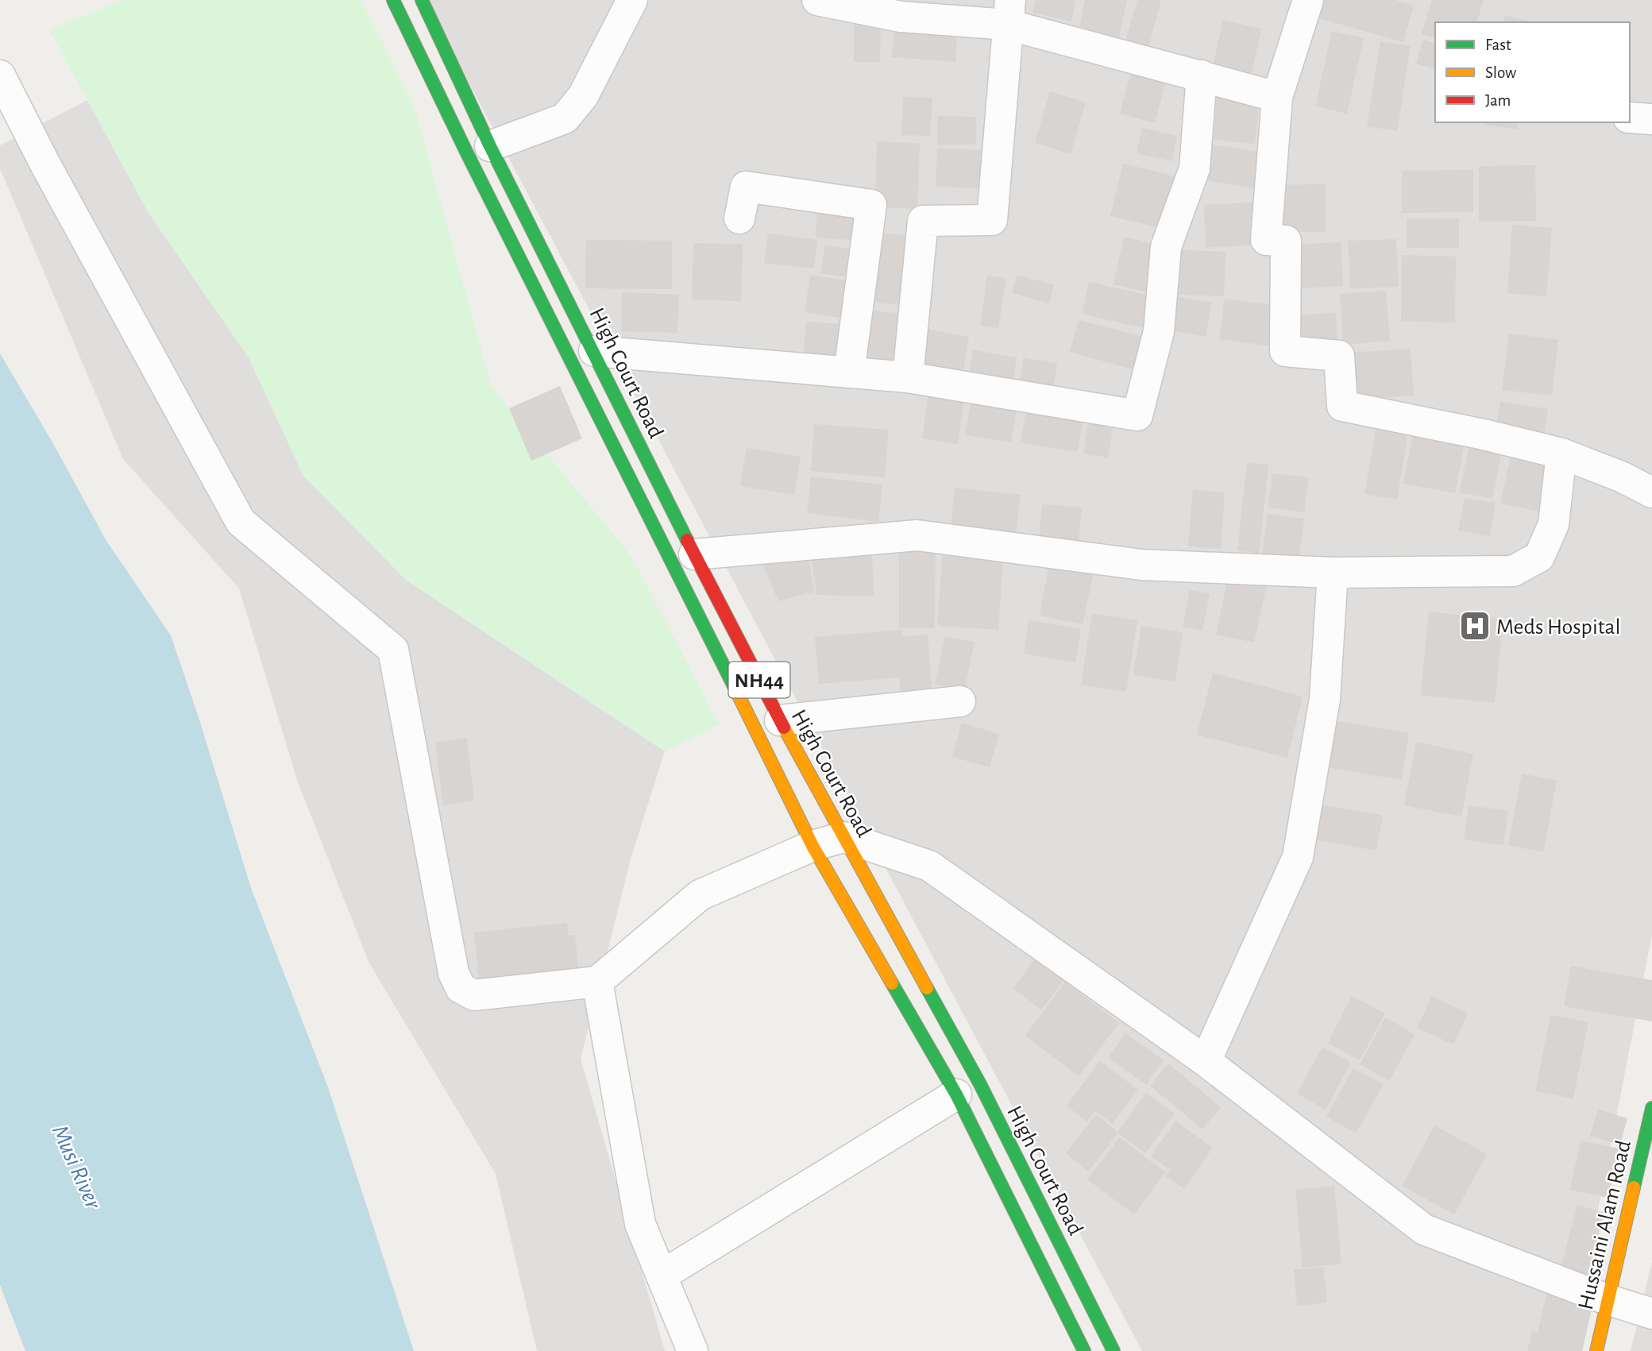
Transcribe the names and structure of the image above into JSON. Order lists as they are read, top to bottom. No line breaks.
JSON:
{"streets":{"main road":["High Court Road","NH44","Hussaini Alam Road"]},"water":["Musi River"],"places":{"hospital":["Meds Hospital"]},"legend":["Fast","Slow","Jam"]}
